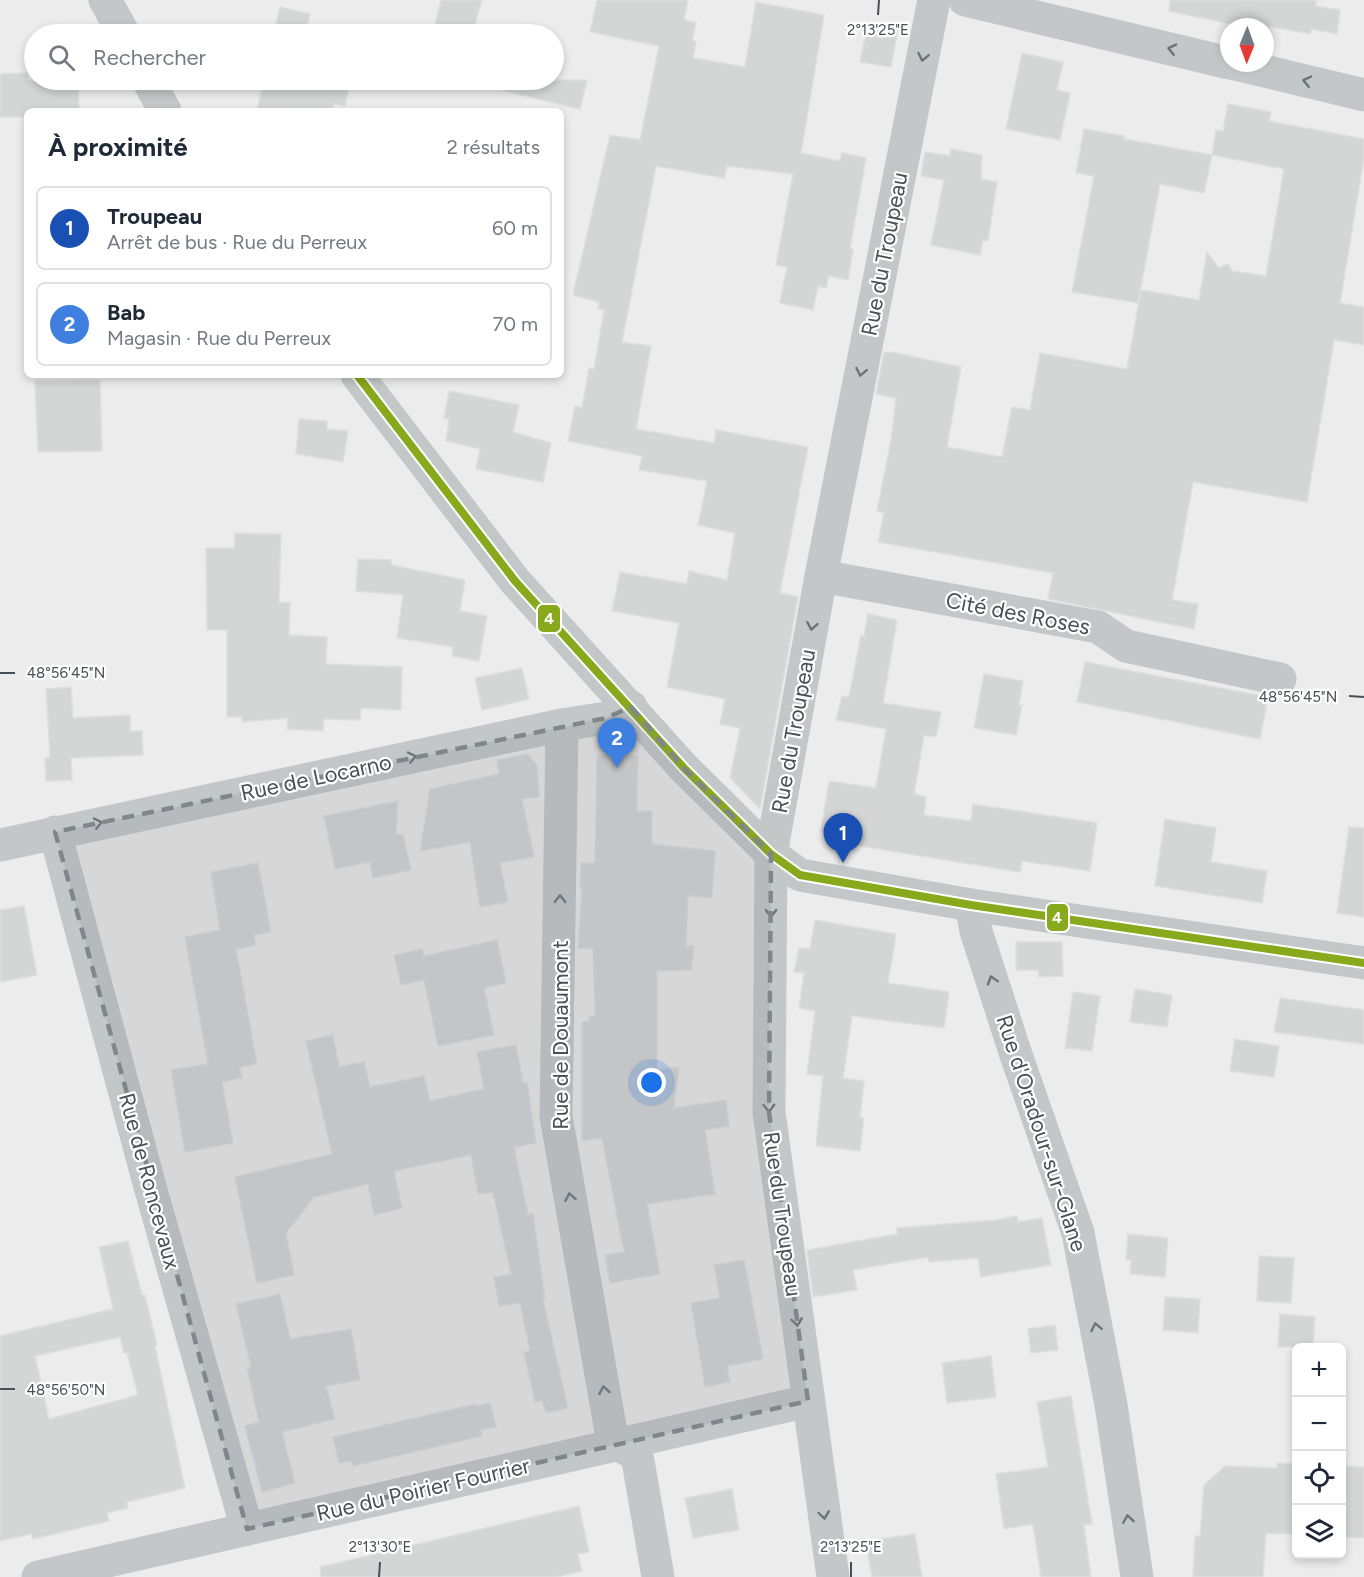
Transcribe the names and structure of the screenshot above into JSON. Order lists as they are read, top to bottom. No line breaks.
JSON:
{"streets":{"street":["Rue du Troupeau","Cité des Roses","Rue de Locarno","Rue de Douaumont","Rue d'Oradour-sur-Glane","Rue de Roncevaux","Rue du Poirier Fourrier"]},"crossings":[["Rue du Troupeau","Cité des Roses"],["Rue du Troupeau","Rue du Poirier Fourrier"],["Rue de Locarno","Rue de Douaumont"],["Rue de Locarno","Rue de Roncevaux"],["Rue de Douaumont","Rue du Poirier Fourrier"],["Rue de Roncevaux","Rue du Poirier Fourrier"]],"one_way":["Rue du Troupeau","Rue de Locarno","Rue de Douaumont","Rue d'Oradour-sur-Glane"],"lines":["transit line 4"],"north":"bottom","page":{"search":"Rechercher","heading":["À proximité","2 résultats"],"list":[{"mark":"1","name":"Troupeau","note":"Arrêt de bus · Rue du Perreux","value":"60 m"},{"mark":"2","name":"Bab","note":"Magasin · Rue du Perreux","value":"70 m"}],"pins":["2","1"],"map_buttons":["+","−"]},"coordinates":["2°13'25\"E","48°56'45\"N","48°56'50\"N","2°13'30\"E"]}
